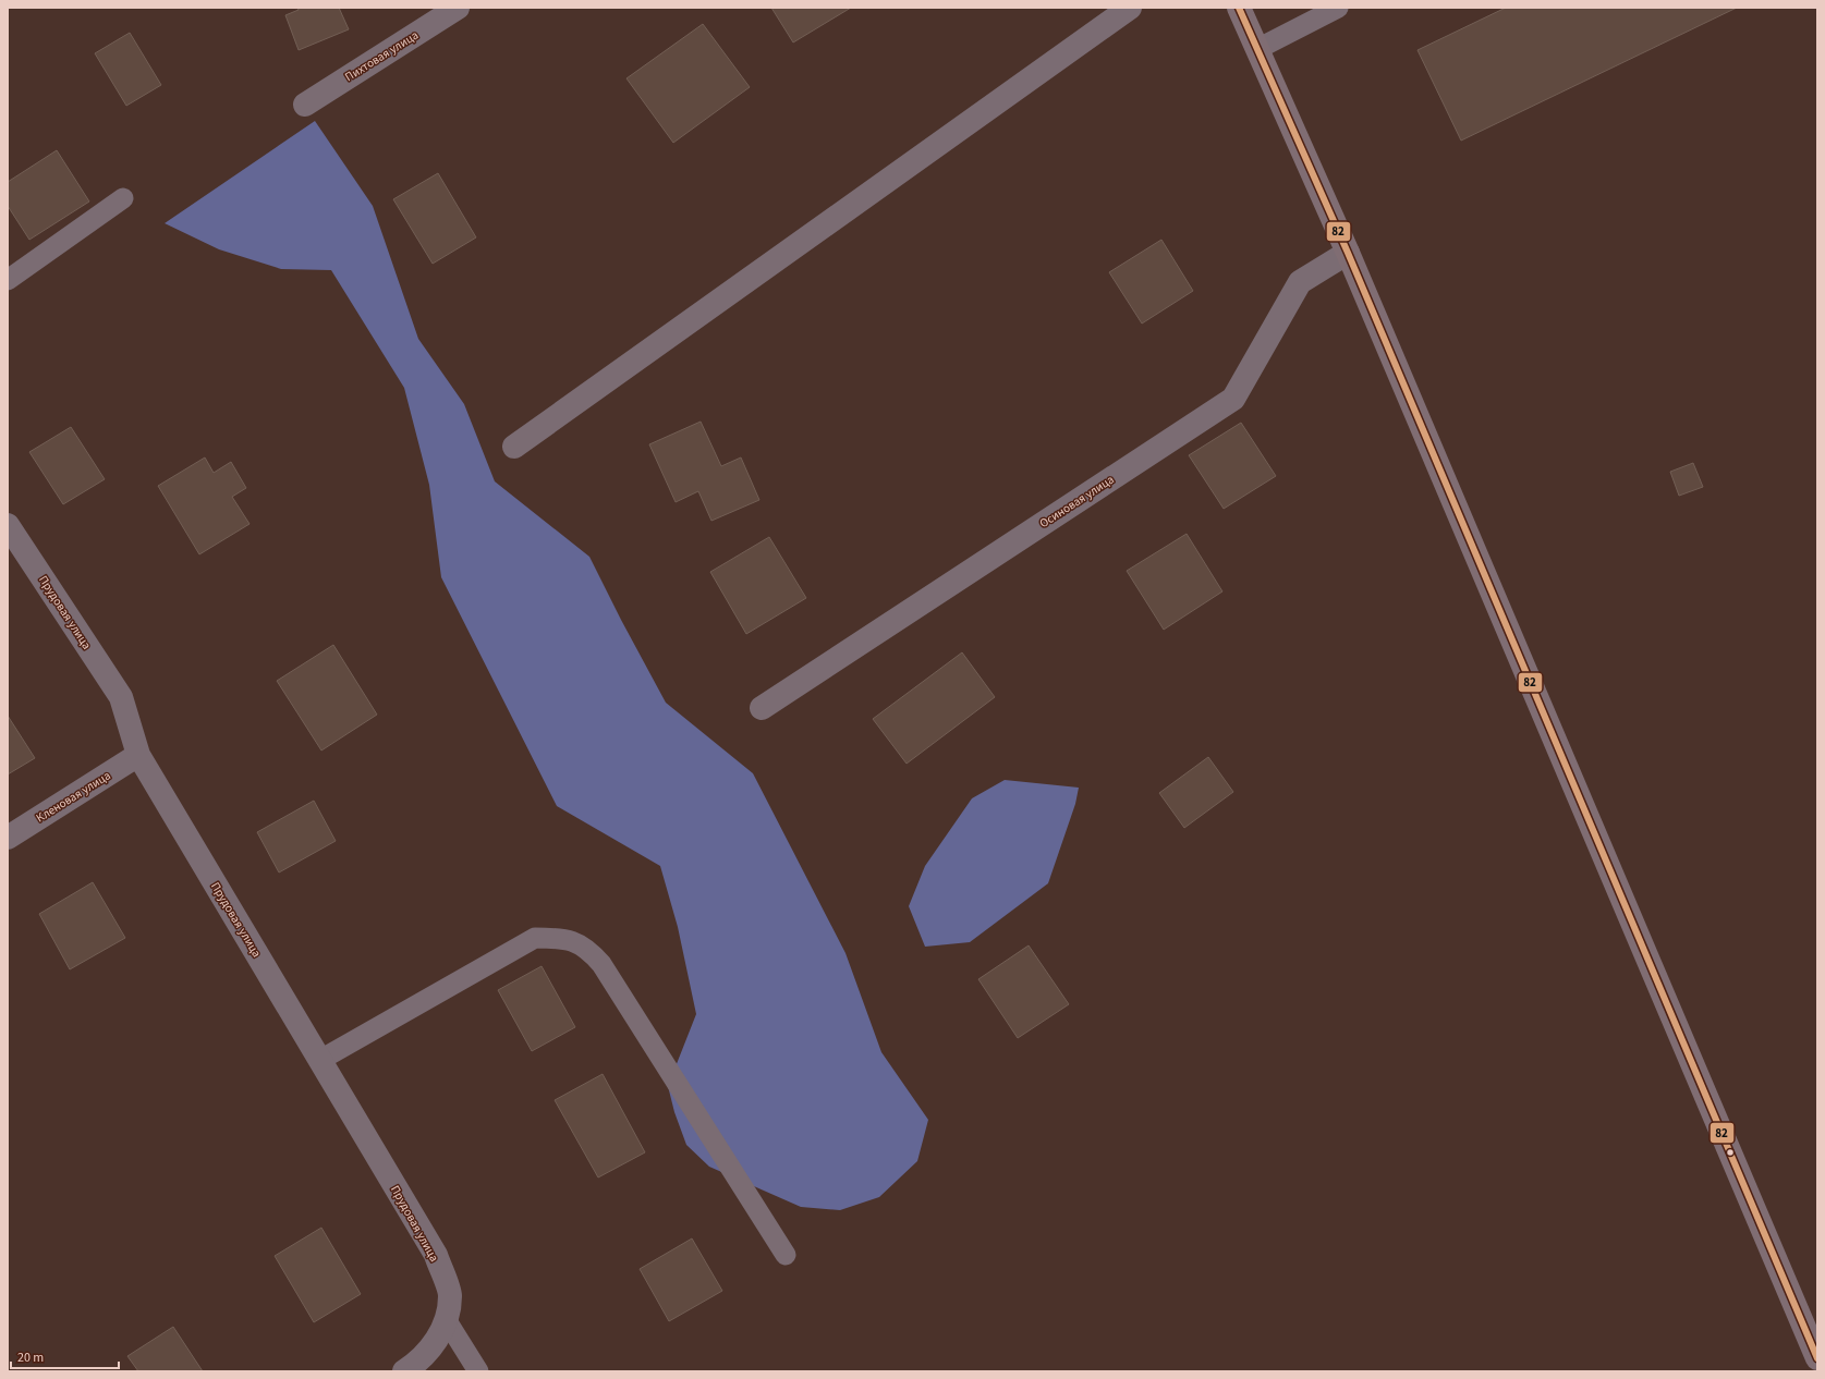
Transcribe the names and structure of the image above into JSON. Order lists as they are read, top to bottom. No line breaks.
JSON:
{"streets":{"street":["Пихтовая улица","Осиновая улица","Прудовая улица","Кленовая улица"]},"crossings":[["Прудовая улица","Кленовая улица"]],"lines":["transit line 82"],"scale_bar":"20 m"}
